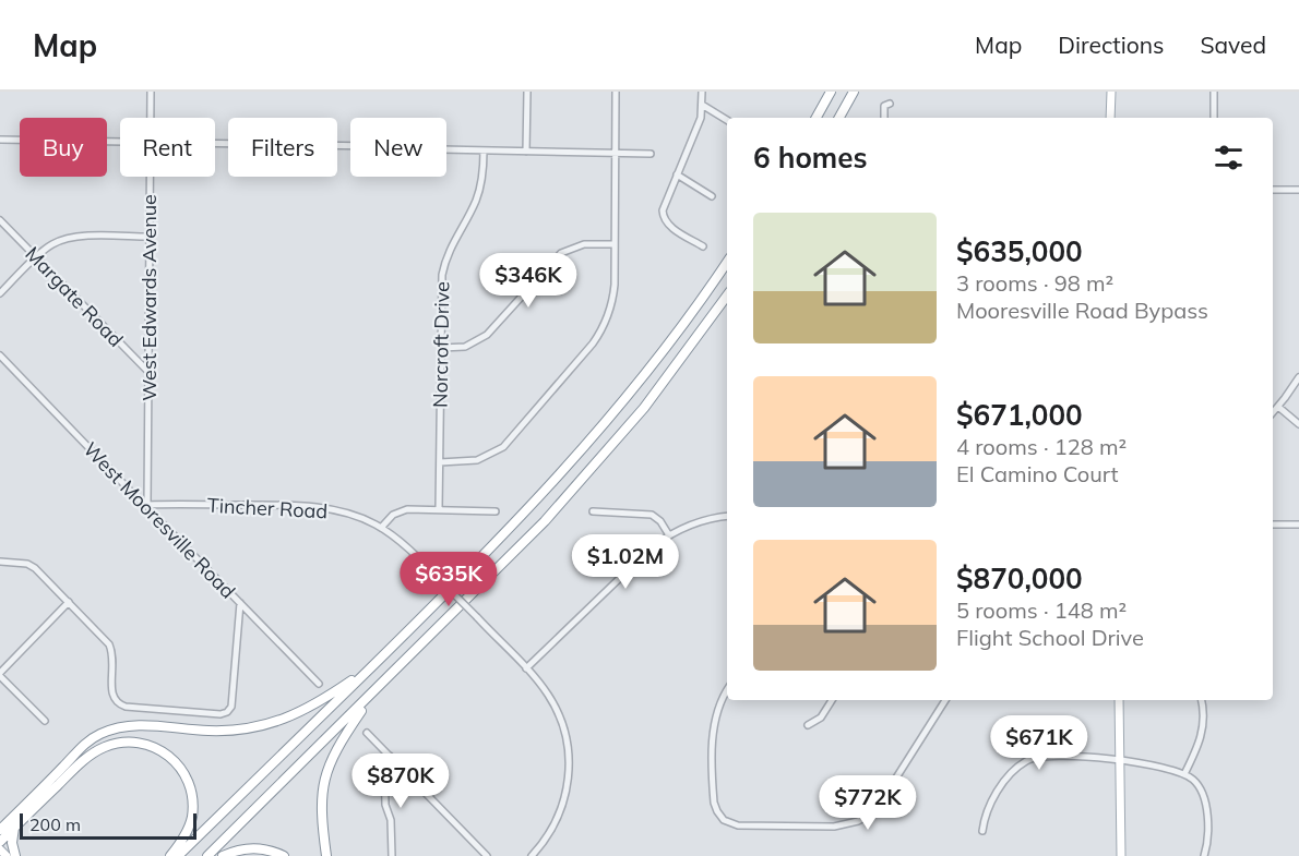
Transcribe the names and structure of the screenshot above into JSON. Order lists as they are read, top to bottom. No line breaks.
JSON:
{"streets":{"street":["Margate Road","West Edwards Avenue","Norcroft Drive","Tincher Road","West Mooresville Road"]},"crossings":[["Margate Road","West Edwards Avenue"],["West Edwards Avenue","Tincher Road"],["West Edwards Avenue","West Mooresville Road"],["Tincher Road","West Mooresville Road"]],"scale_bar":"200 m","page":{"header":"Map","nav":["Map","Directions","Saved"],"chip":["Buy","Rent","Filters","New"],"heading":"6 homes","list":[{"name":"$635,000","note":"3 rooms · 98 m² · Mooresville Road Bypass"},{"name":"$671,000","note":"4 rooms · 128 m² · El Camino Court"},{"name":"$870,000","note":"5 rooms · 148 m² · Flight School Drive"}],"price":["$346K","$1.02M","$635K","$671K","$870K","$772K"],"scale":"200 m"}}
